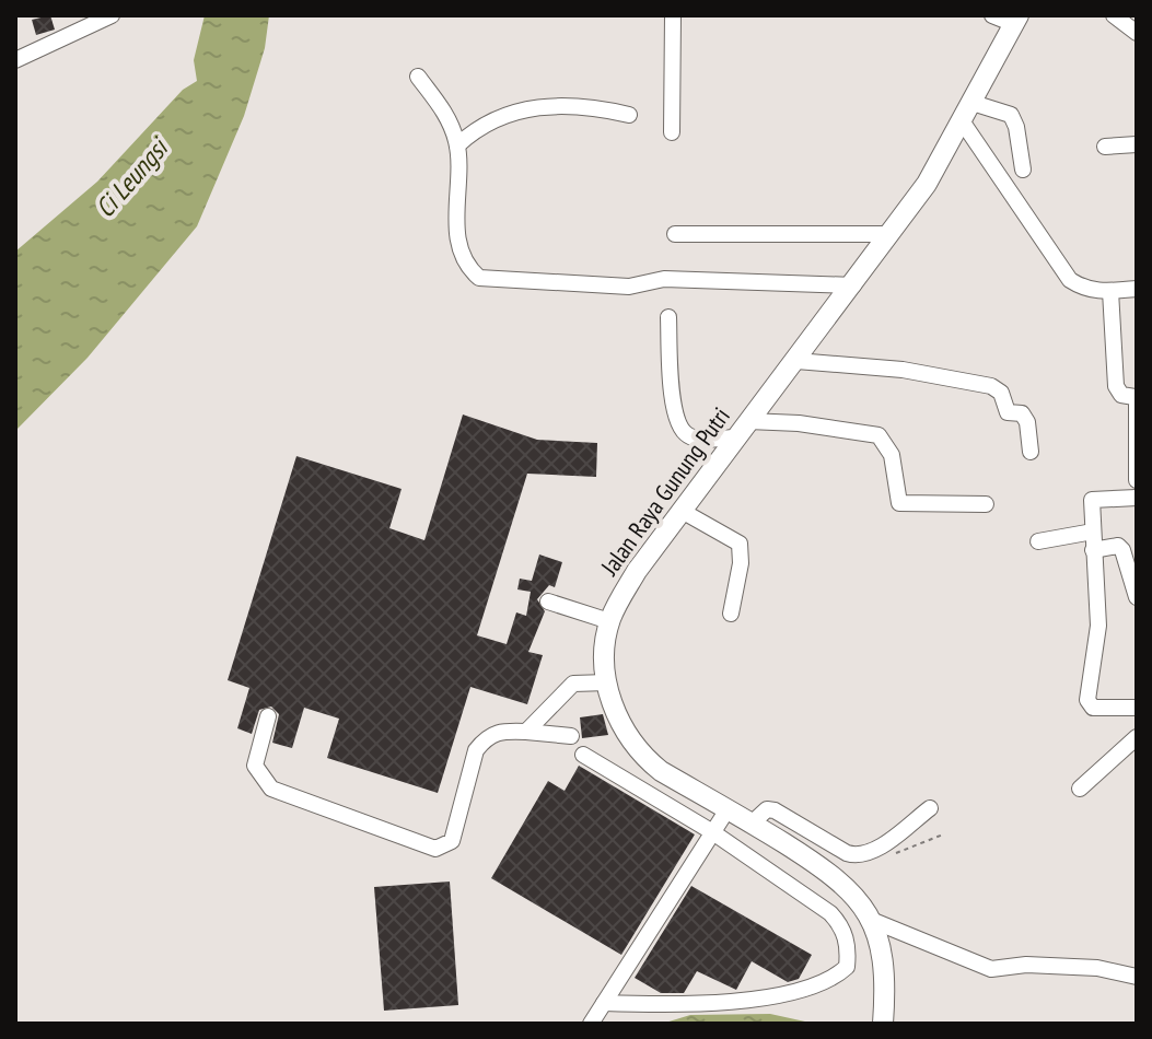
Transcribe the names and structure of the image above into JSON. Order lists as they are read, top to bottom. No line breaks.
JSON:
{"streets":{"main road":["Jalan Raya Gunung Putri"]},"water":["Ci Leungsi"]}
